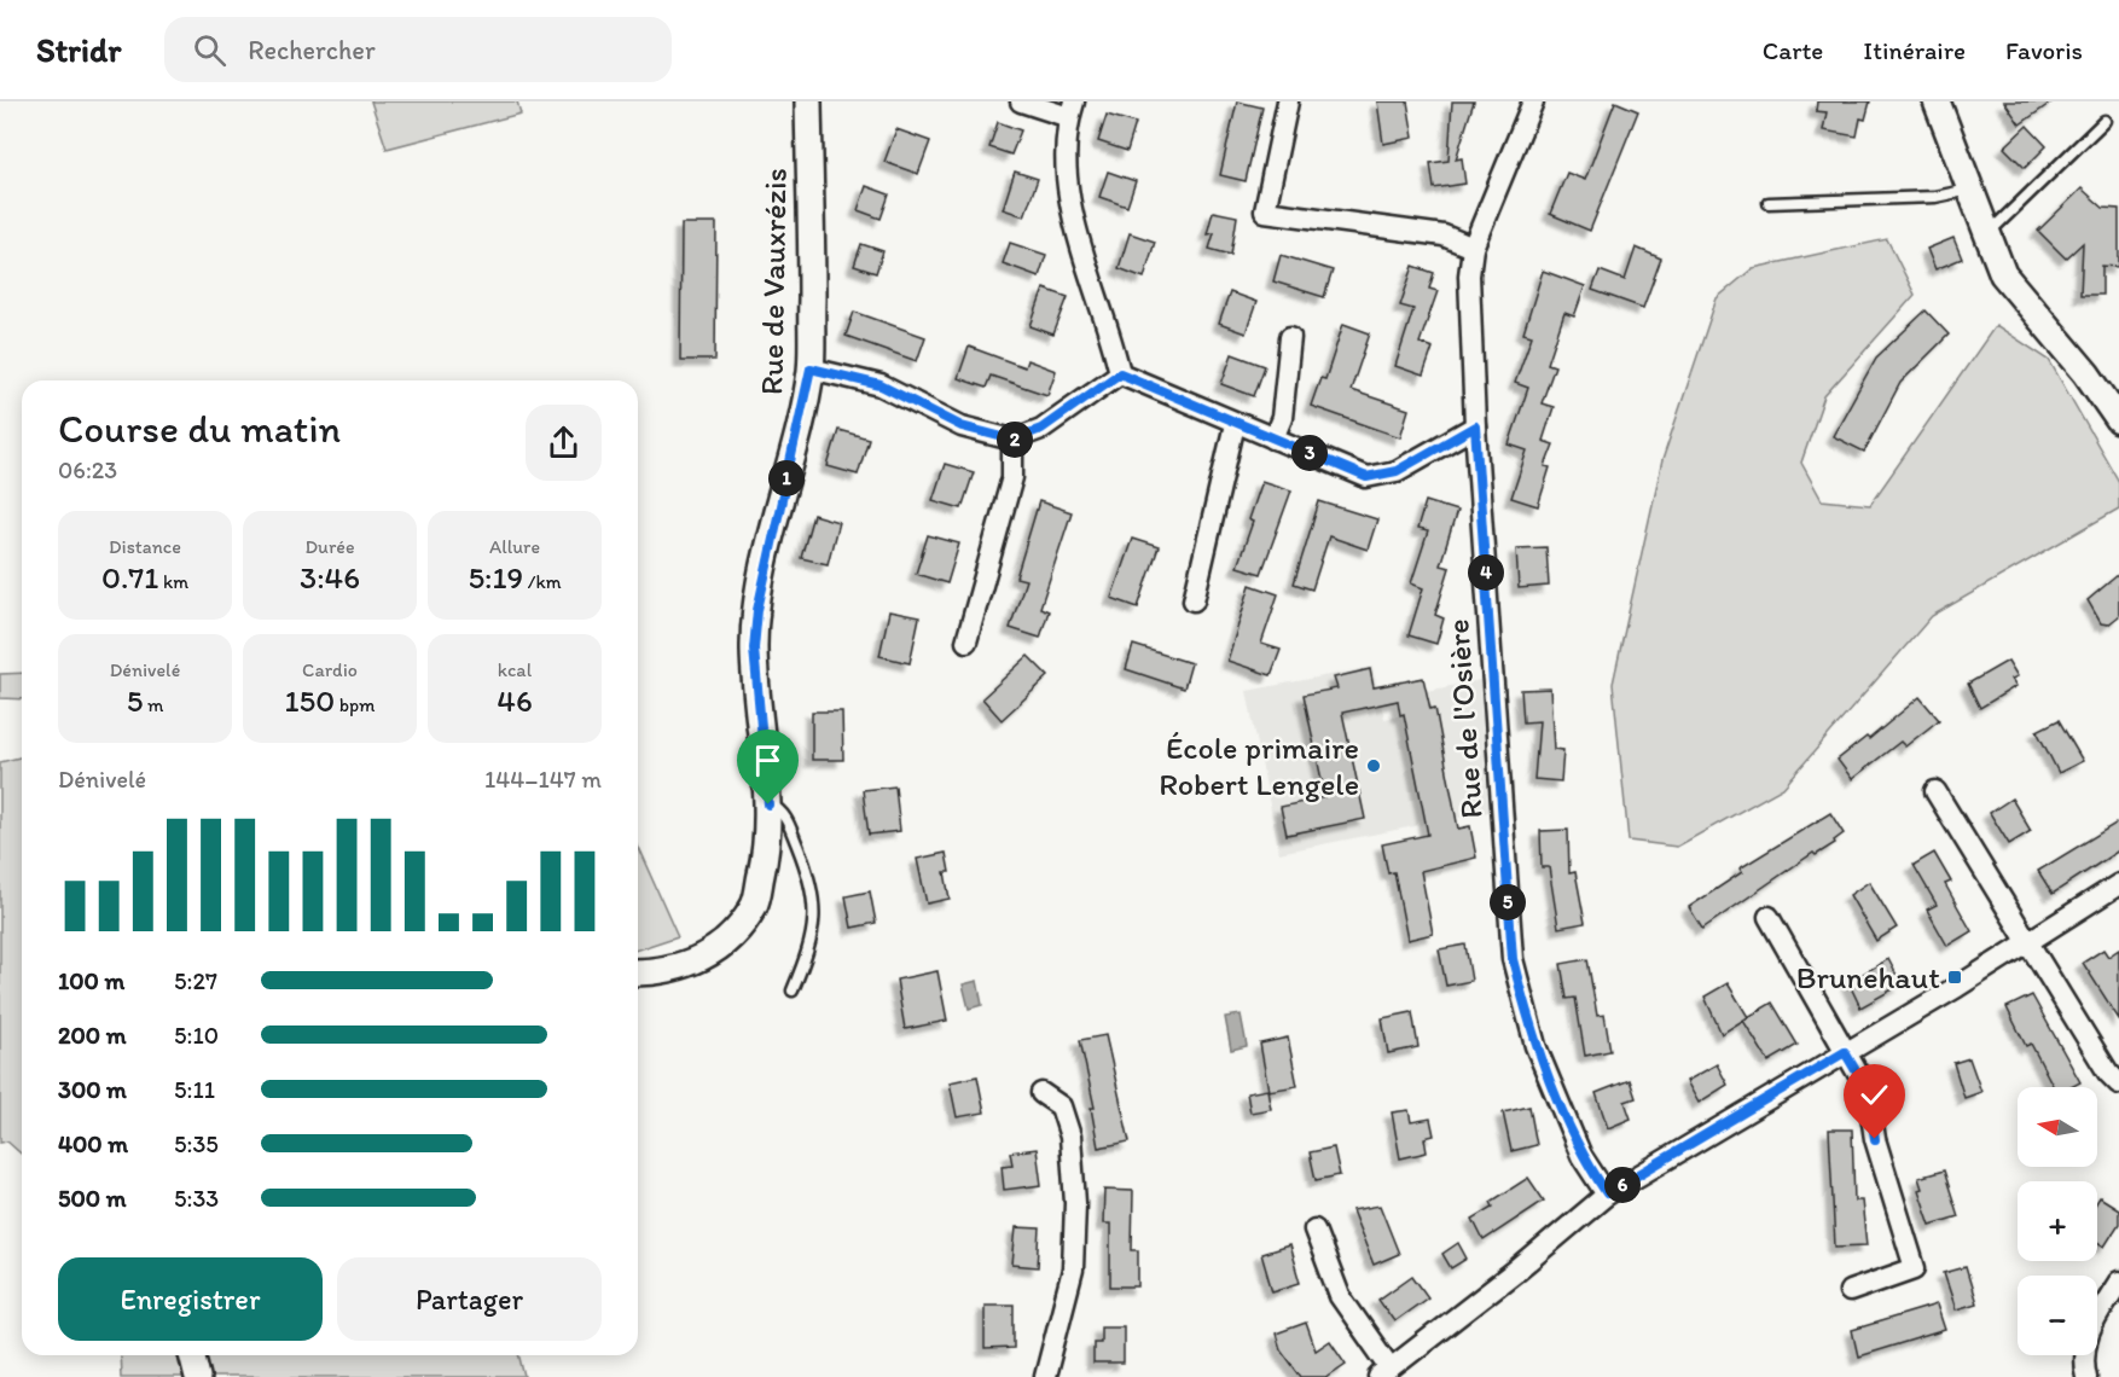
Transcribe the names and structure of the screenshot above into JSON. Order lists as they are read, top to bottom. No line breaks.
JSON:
{"streets":{"street":["Rue de Vauxrézis","Rue de l'Osière"]},"places":{"other":["École primaire Robert Lengele"],"transit":["Brunehaut"]},"north":"left","page":{"header":"Stridr","search":"Rechercher","nav":["Carte","Itinéraire","Favoris"],"heading":["Course du matin","06:23"],"pins":["2","3","1","4","5","6"],"stats":[["Distance","0.71 km"],["Durée","3:46"],["Allure","5:19 /km"],["Dénivelé","5 m"],["Cardio","150 bpm"],["kcal","46"]],"chart":["Dénivelé","144–147 m"],"list":[{"name":"100 m","note":"5:27"},{"name":"200 m","note":"5:10"},{"name":"300 m","note":"5:11"},{"name":"400 m","note":"5:35"},{"name":"500 m","note":"5:33"}],"map_buttons":["+","−"],"buttons":["Enregistrer","Partager"]}}
